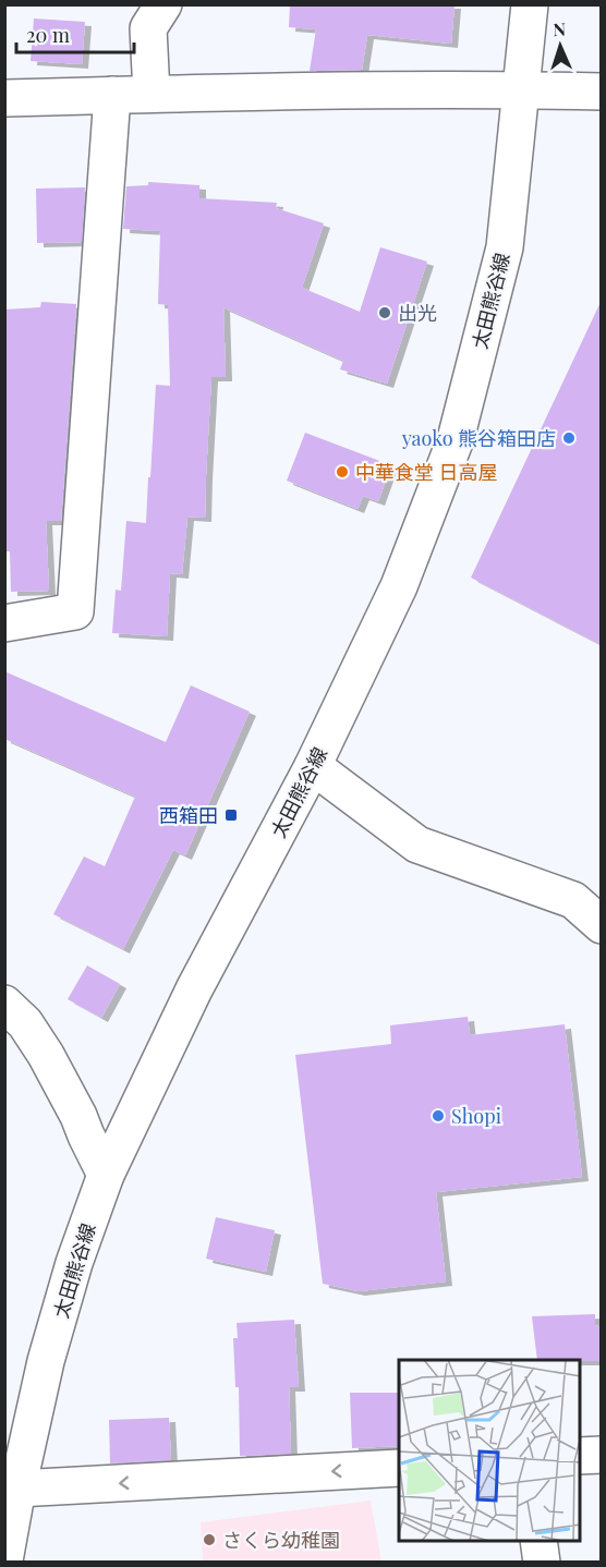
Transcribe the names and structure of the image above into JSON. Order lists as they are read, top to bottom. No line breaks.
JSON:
{"streets":{"street":["太田熊谷線"]},"places":{"other":["出光","yaoko 熊谷箱田店","中華食堂 日高屋","Shopi","さくら幼稚園"],"transit":["西箱田"]},"scale_bar":"20 m","north":"top"}
